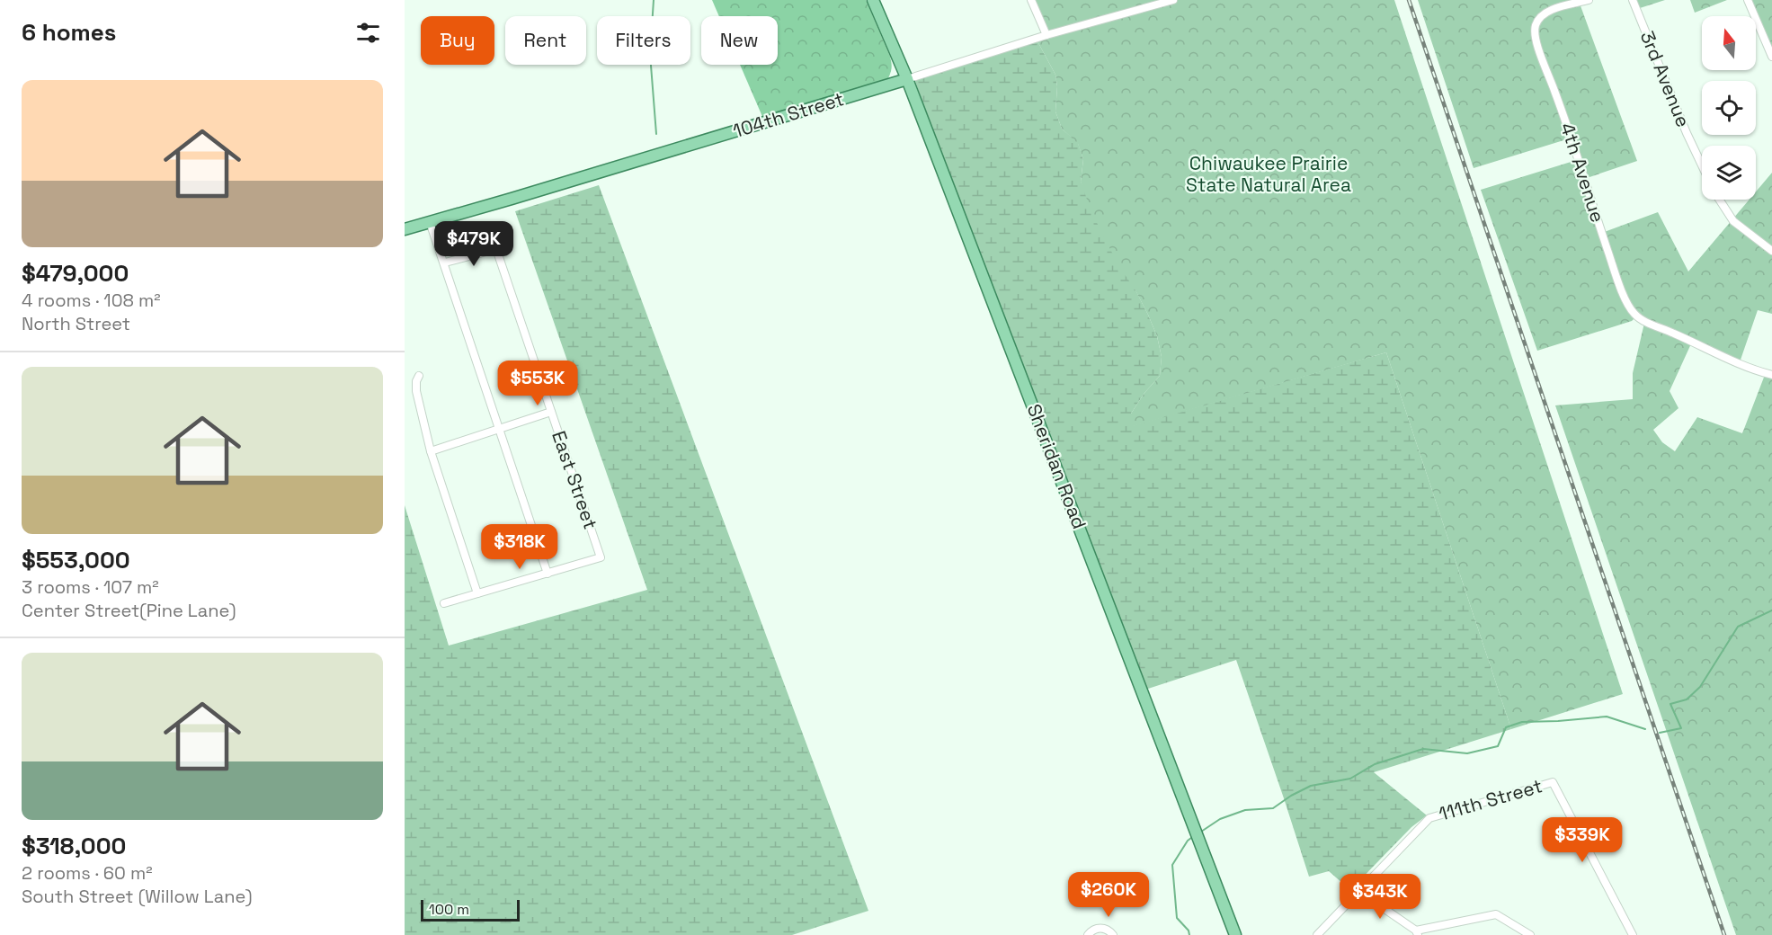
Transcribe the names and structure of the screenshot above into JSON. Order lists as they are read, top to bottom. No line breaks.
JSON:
{"streets":{"main road":["104th Street","Sheridan Road"],"street":["3rd Avenue","4th Avenue","East Street","111th Street"]},"crossings":[["104th Street","Sheridan Road"]],"parks":["Chiwaukee Prairie State Natural Area"],"scale_bar":"100 m","north":"top","page":{"heading":"6 homes","chip":["Buy","Rent","Filters","New"],"list":[{"name":"$479,000","note":"4 rooms · 108 m² · North Street"},{"name":"$553,000","note":"3 rooms · 107 m² · Center Street(Pine Lane)"},{"name":"$318,000","note":"2 rooms · 60 m² · South Street (Willow Lane)"}],"price":["$479K","$553K","$318K","$339K","$260K","$343K"],"scale":"100 m"}}
